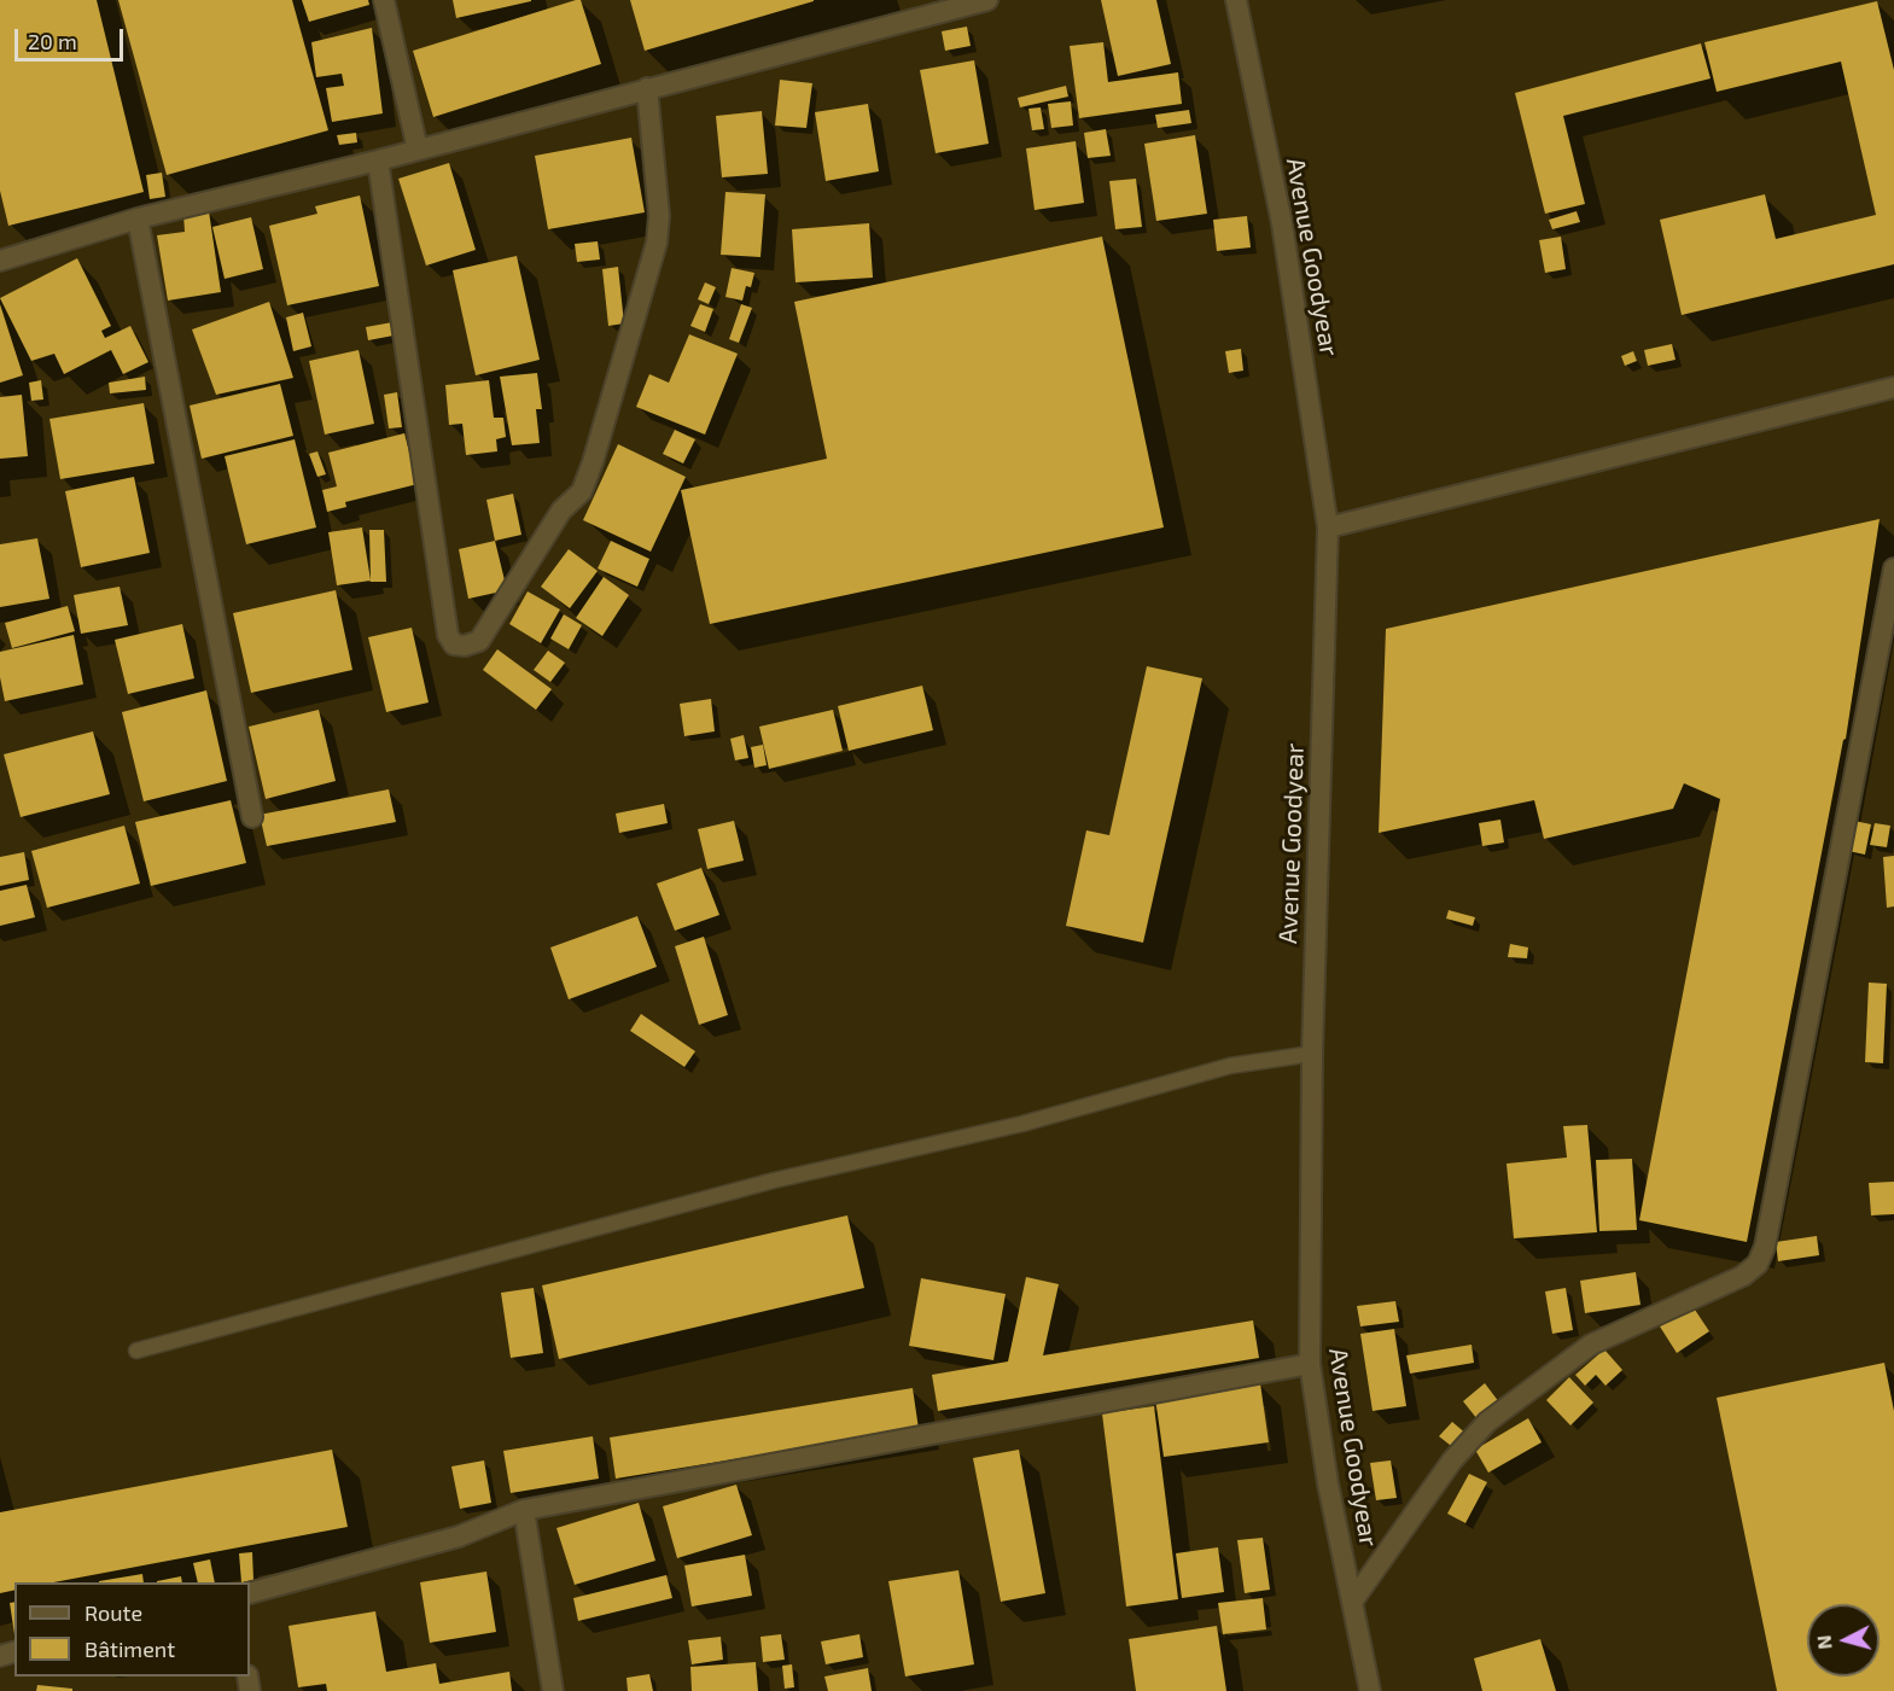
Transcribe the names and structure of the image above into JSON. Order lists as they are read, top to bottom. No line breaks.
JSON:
{"streets":{"street":["Avenue Goodyear"]},"legend":["Route","Bâtiment"],"scale_bar":"20 m","north":"left"}
